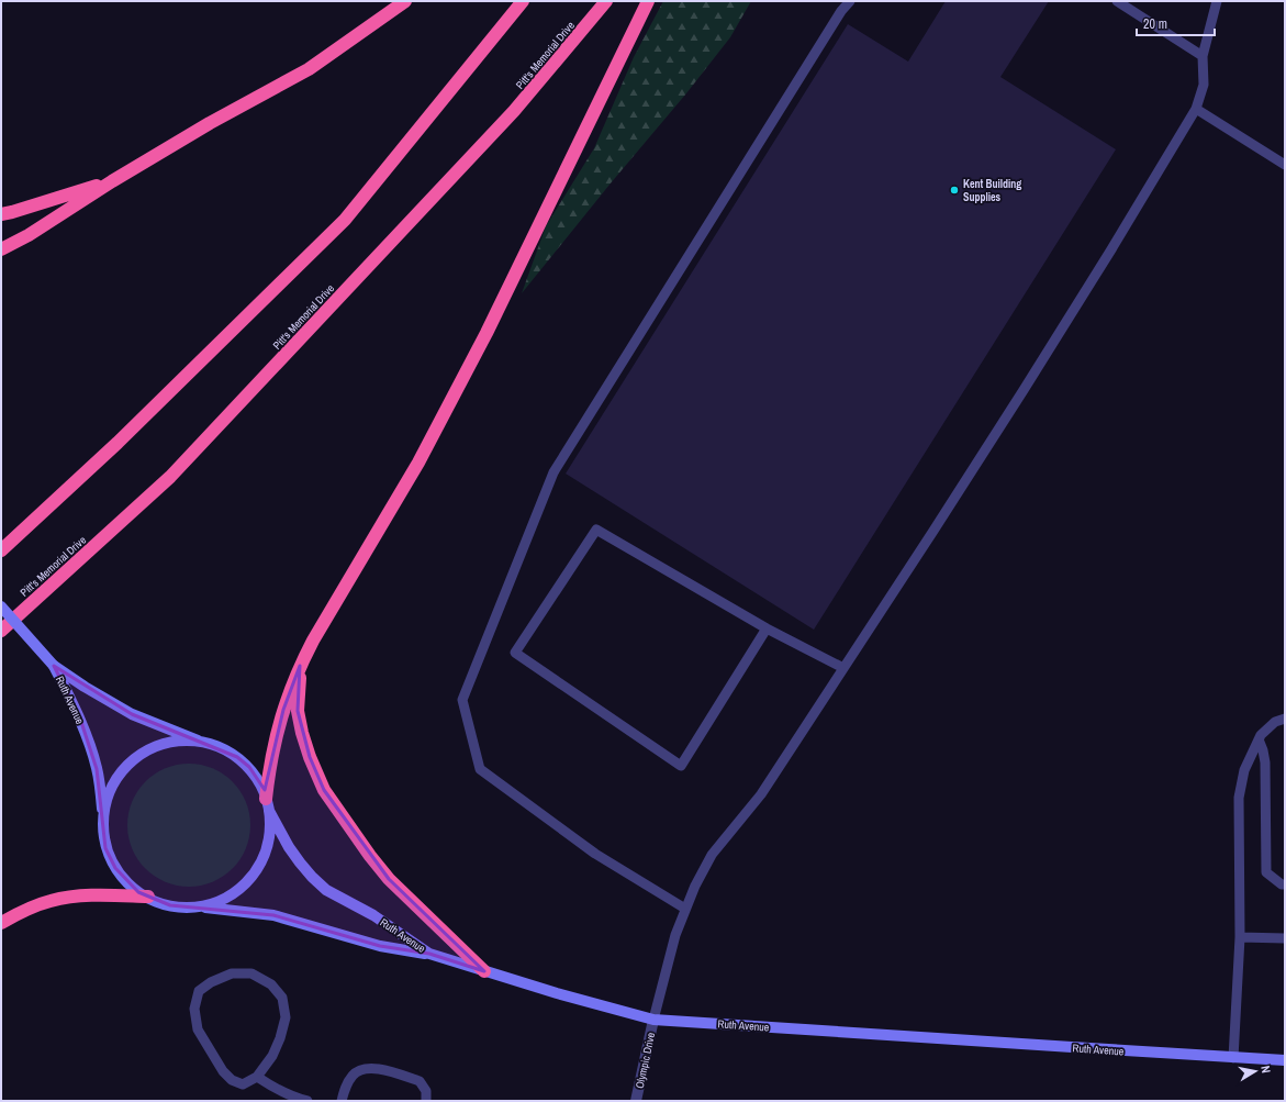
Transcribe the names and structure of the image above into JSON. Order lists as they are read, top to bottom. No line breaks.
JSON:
{"streets":{"highway":["Pitt's Memorial Drive"],"main road":["Ruth Avenue"],"street":["Olympic Drive"]},"crossings":[["Ruth Avenue","Olympic Drive"]],"places":["Kent Building Supplies"],"scale_bar":"20 m","north":"right"}
